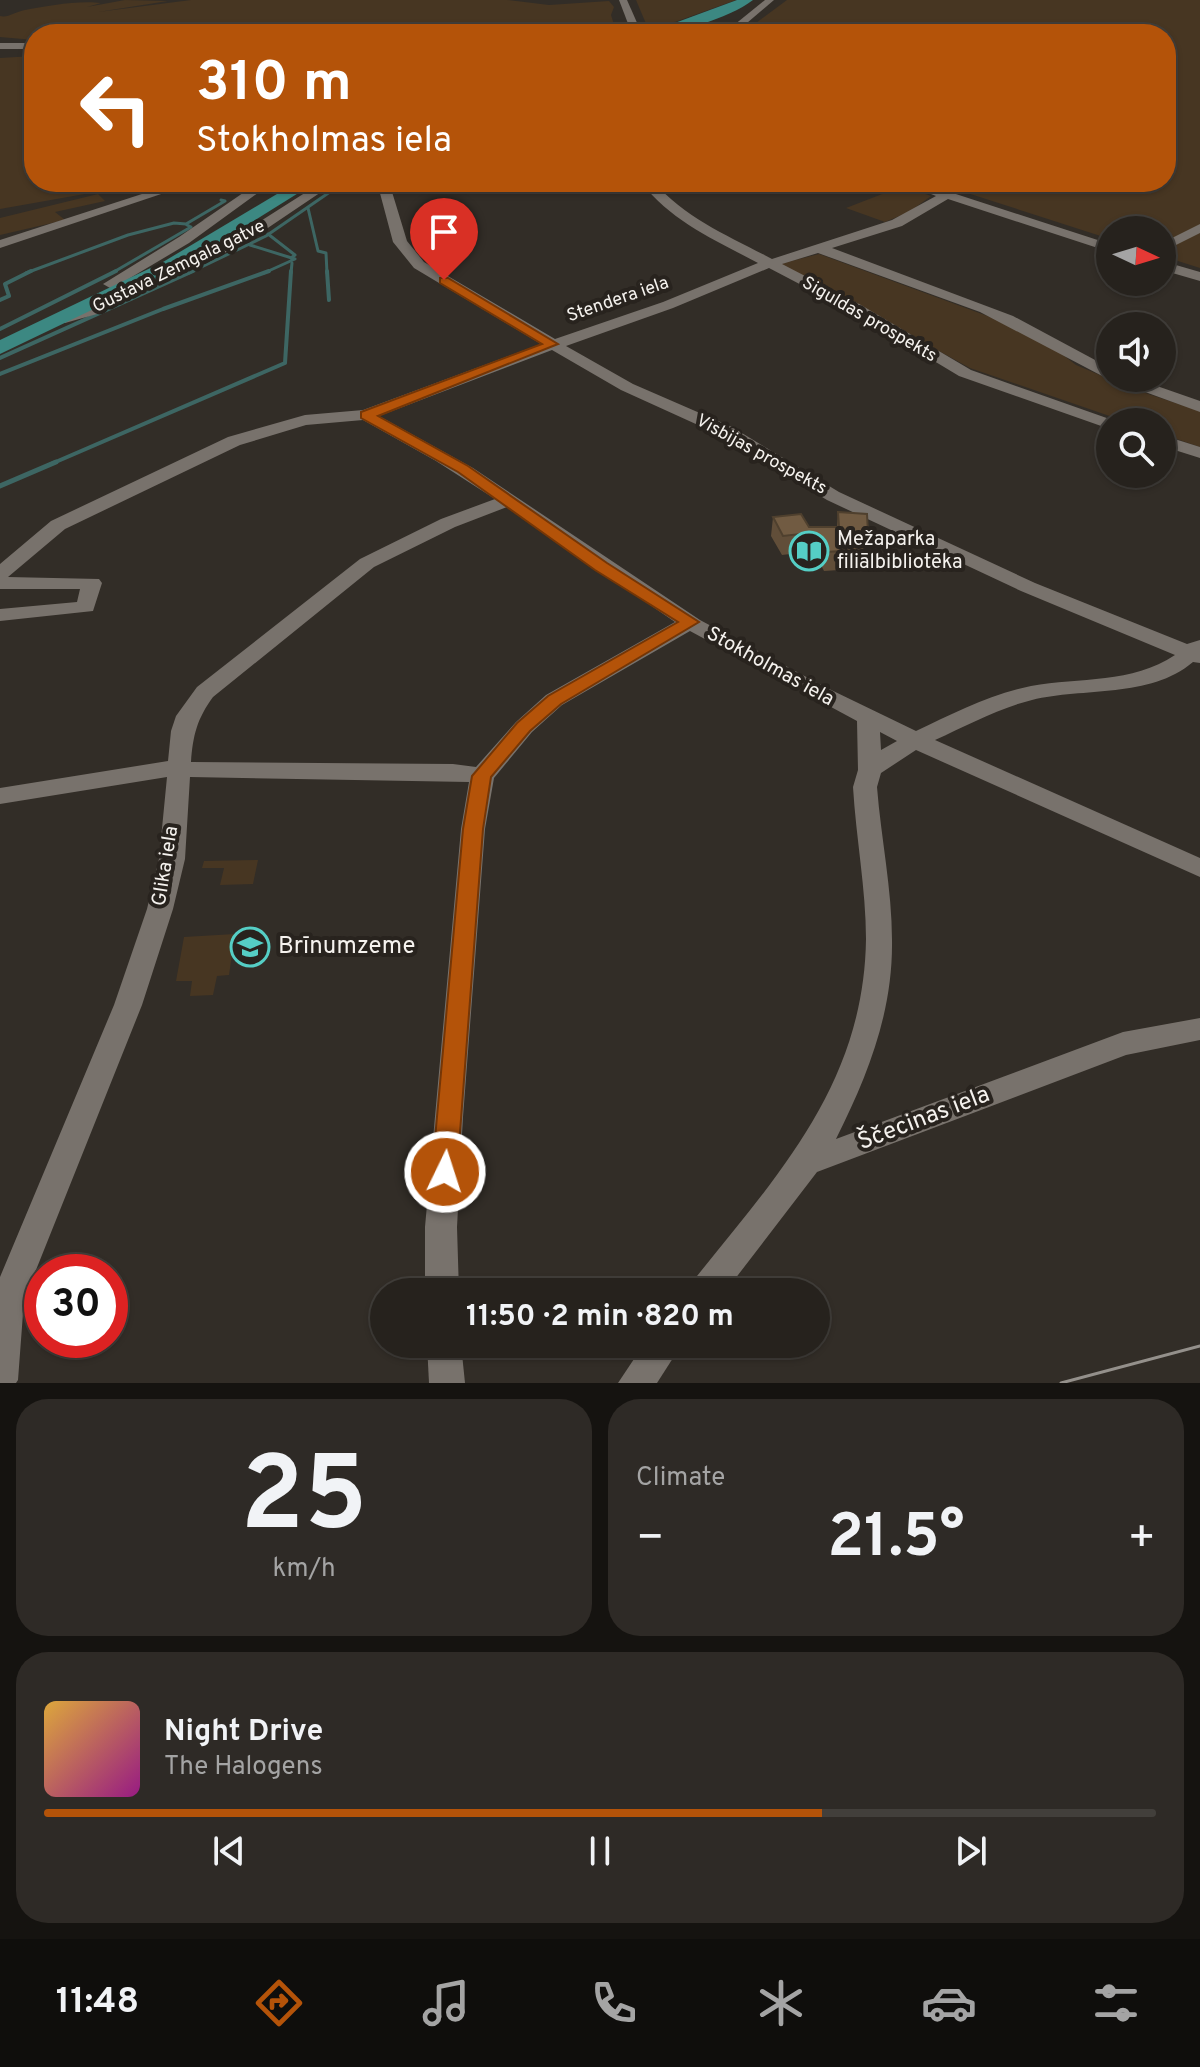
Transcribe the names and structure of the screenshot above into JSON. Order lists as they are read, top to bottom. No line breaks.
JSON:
{"streets":{"main road":["Gustava Zemgala gatve"],"street":["Stendera iela","Siguldas prospekts","Visbijas prospekts","Stokholmas iela","Glika iela","Ščecinas iela"]},"crossings":[["Stendera iela","Siguldas prospekts"],["Stendera iela","Visbijas prospekts"],["Stendera iela","Stokholmas iela"],["Stokholmas iela","Glika iela"]],"places":{"library":["Mežaparka filiālbibliotēka"],"school or university":["Brīnumzeme"]},"north":"right","page":{"turn":["310 m","Stokholmas iela"],"limit":"30","trip":"11:50 · 2 min · 820 m","tile":[["25","km/h"],"Climate"],"heat":["−","21.5°","+"],"song":["Night Drive","The Halogens"],"tabs":"11:48"}}
